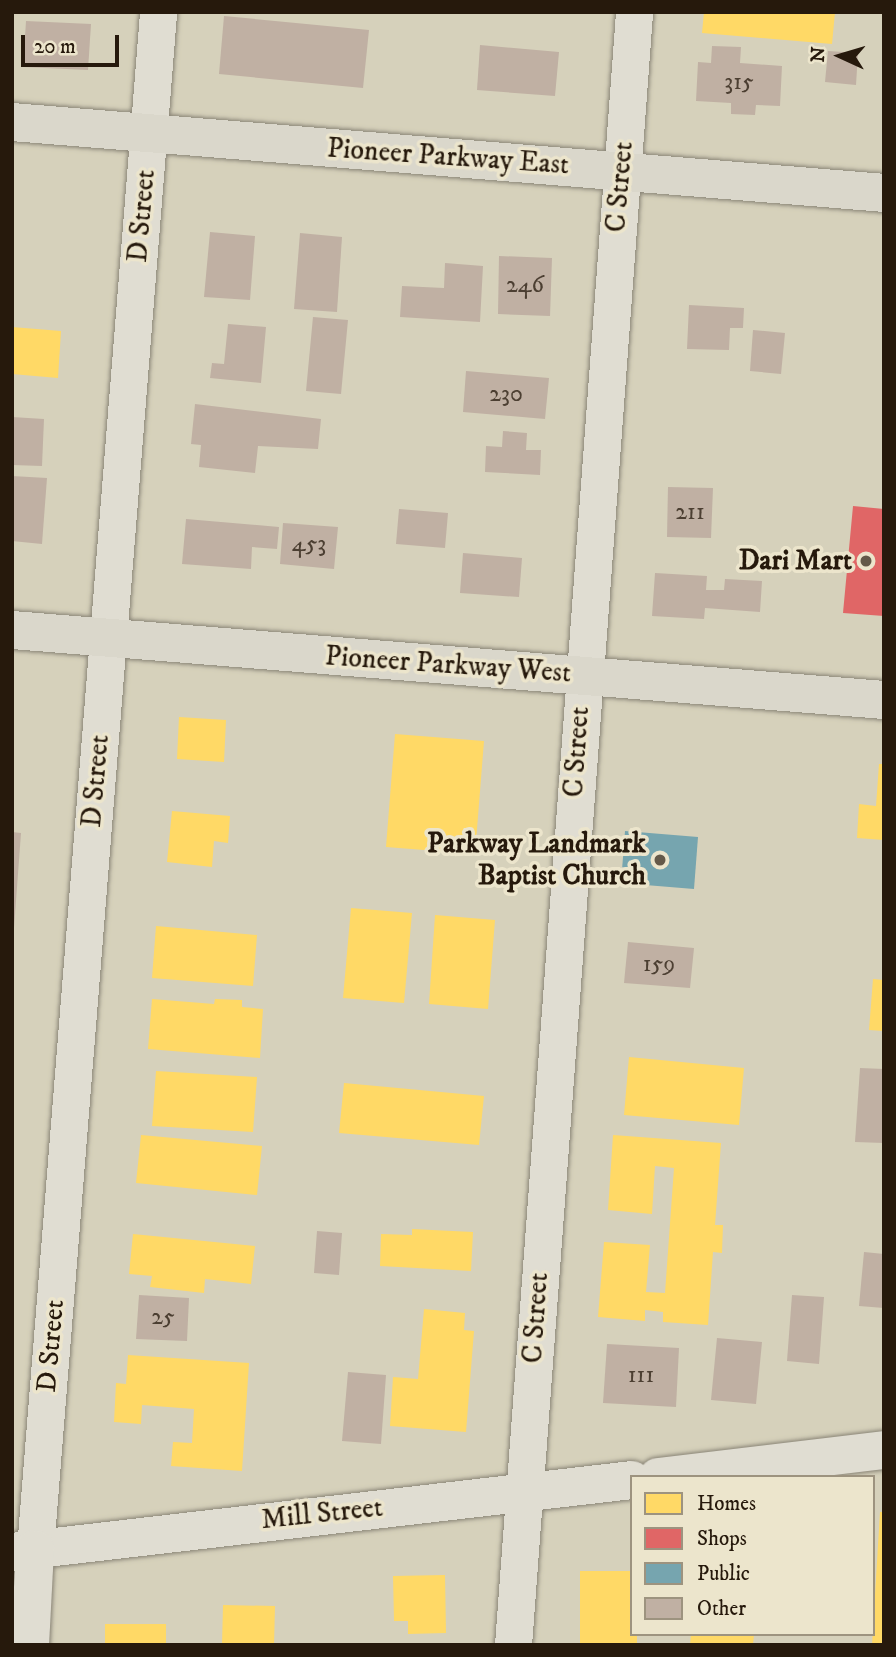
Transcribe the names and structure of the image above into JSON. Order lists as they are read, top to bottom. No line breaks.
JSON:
{"streets":{"main road":["Pioneer Parkway East","Pioneer Parkway West"],"street":["C Street","D Street","Mill Street"]},"crossings":[["Pioneer Parkway East","C Street"],["Pioneer Parkway East","D Street"],["C Street","Pioneer Parkway West"],["C Street","Mill Street"],["D Street","Pioneer Parkway West"],["D Street","Mill Street"]],"places":["Dari Mart","Parkway Landmark Baptist Church"],"house_numbers":["315","246","230","211","453","159","25","111"],"legend":["Homes","Shops","Public","Other"],"scale_bar":"20 m","north":"left"}
